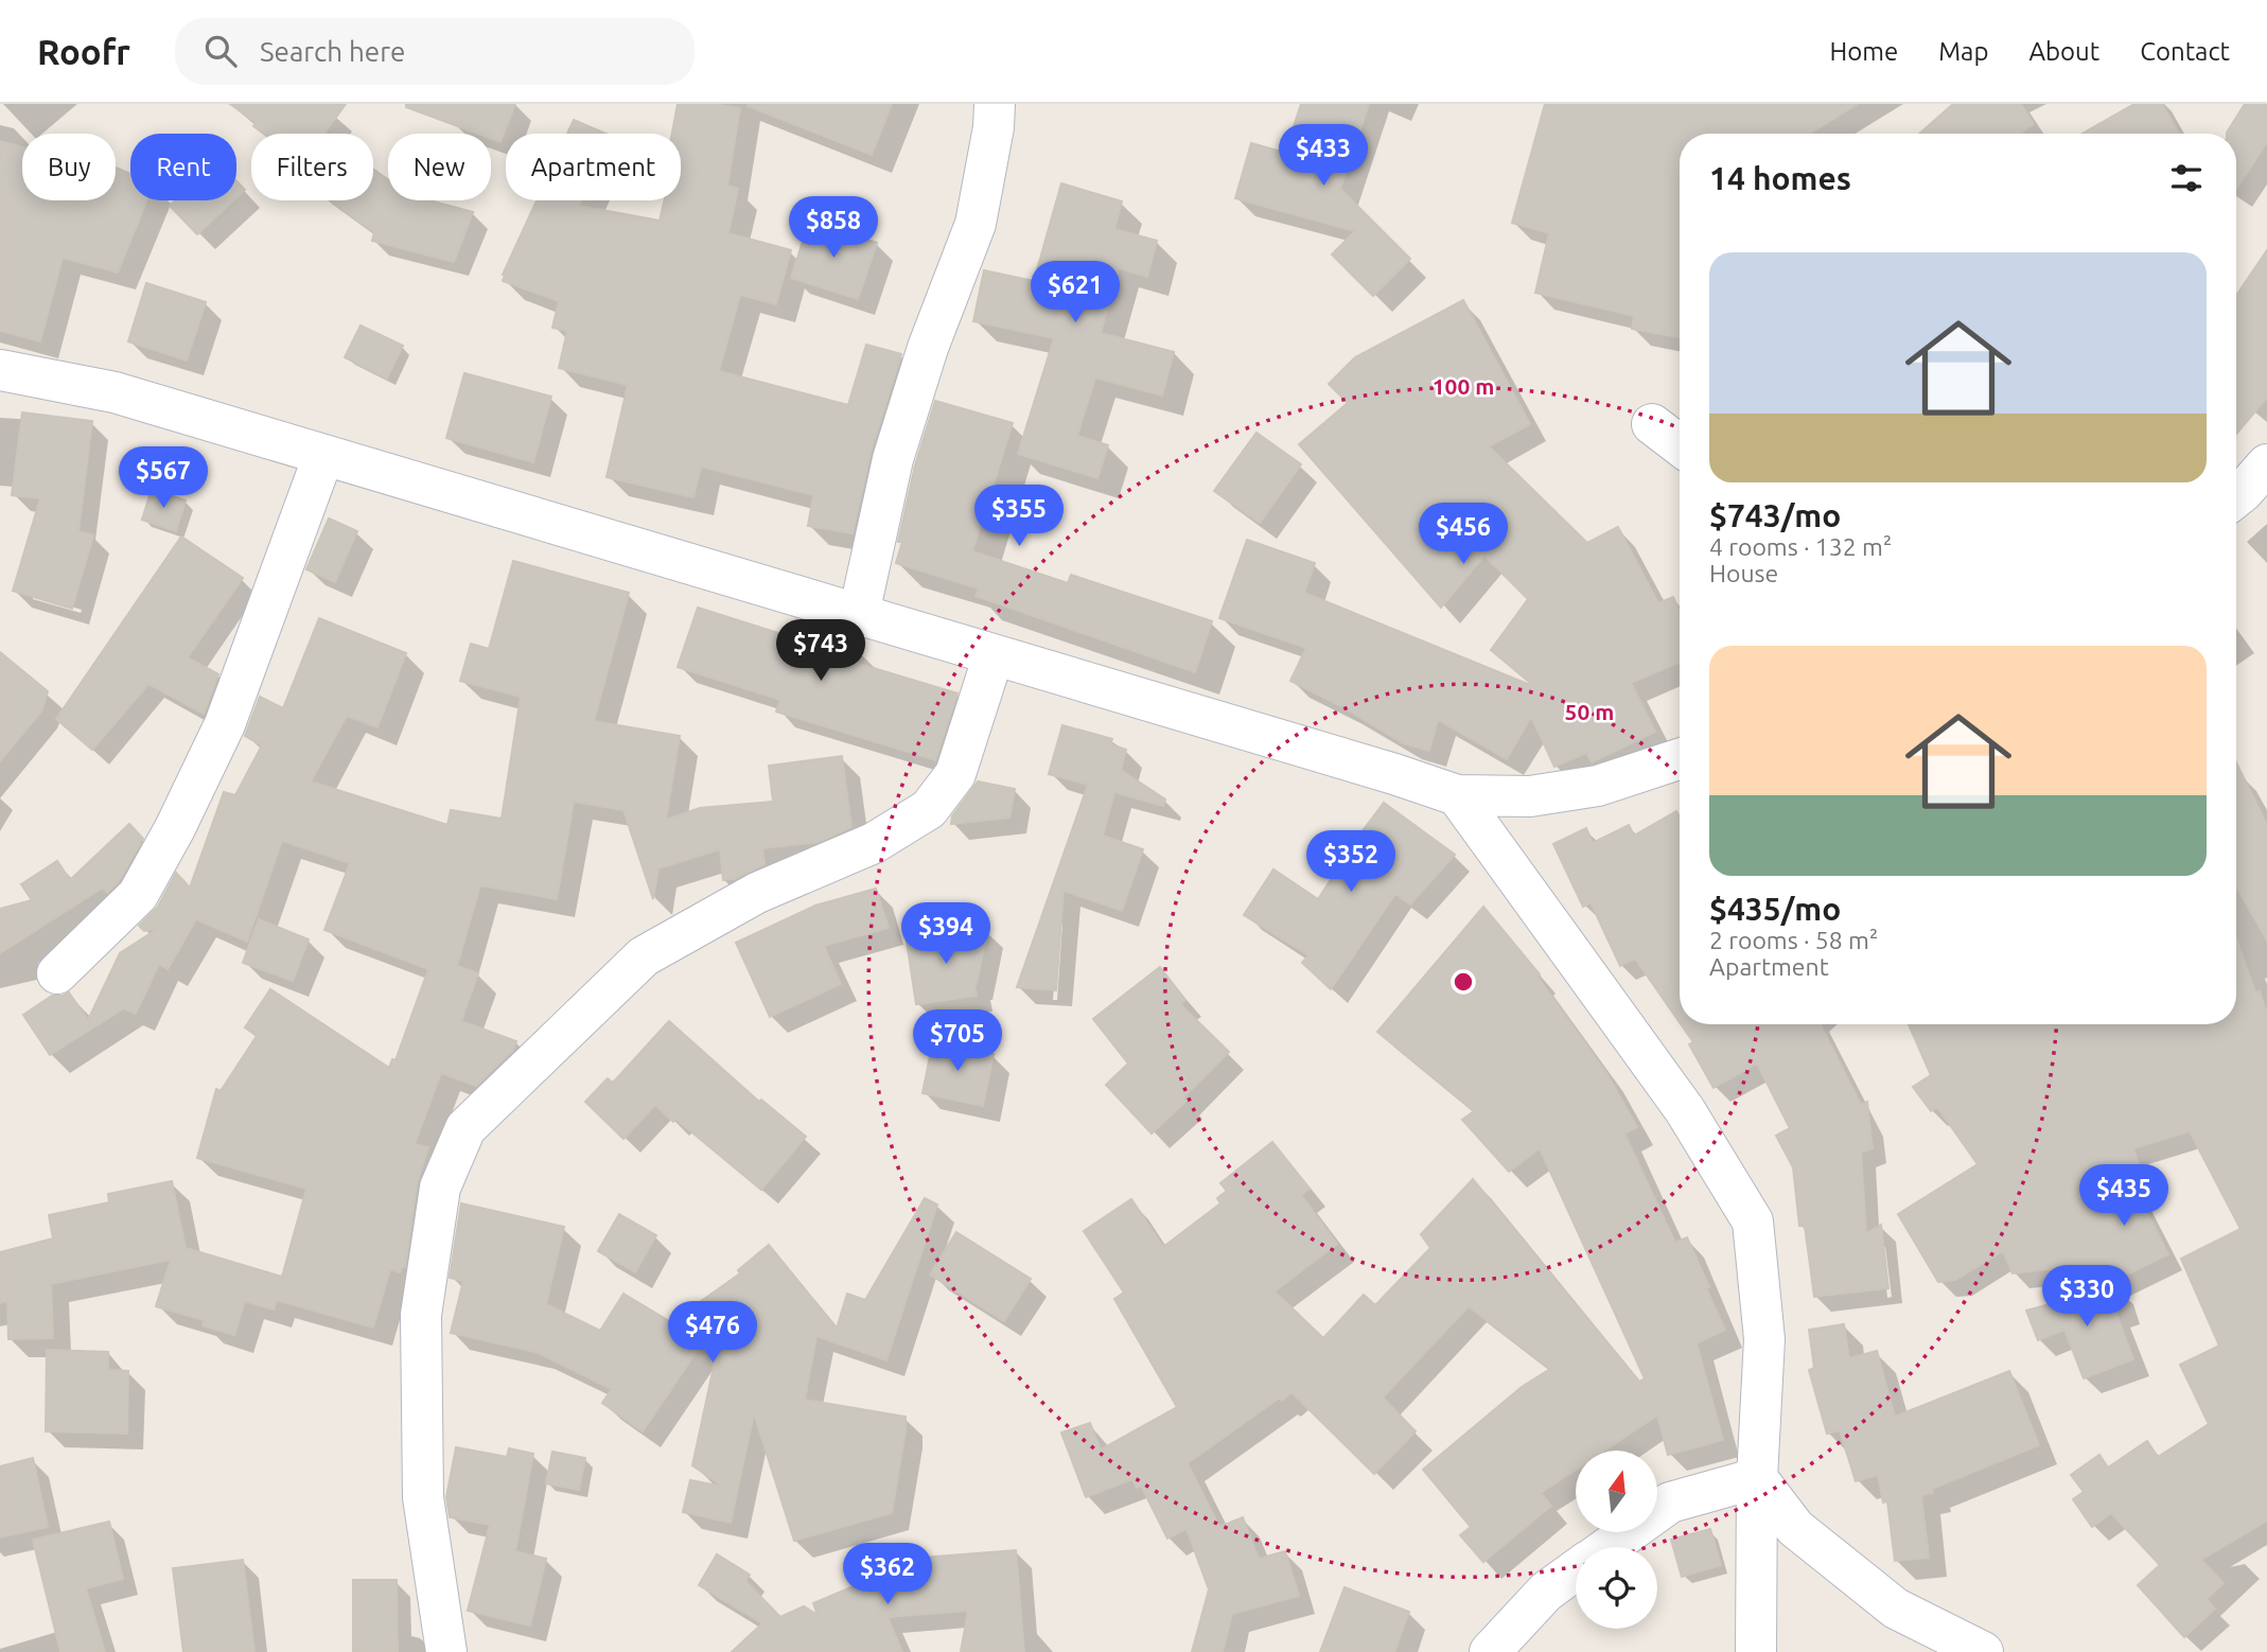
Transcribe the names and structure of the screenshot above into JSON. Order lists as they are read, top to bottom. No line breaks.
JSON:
{"north":"top","page":{"header":"Roofr","search":"Search here","nav":["Home","Map","About","Contact"],"price":["$433","$858","$621","$567","$355","$456","$743","$352","$394","$705","$435","$330","$476","$362"],"chip":["Buy","Rent","Filters","New","Apartment"],"heading":"14 homes","list":[{"name":"$743/mo","note":"4 rooms · 132 m² · House"},{"name":"$435/mo","note":"2 rooms · 58 m² · Apartment"}]},"rings":["100 m","50 m"]}
